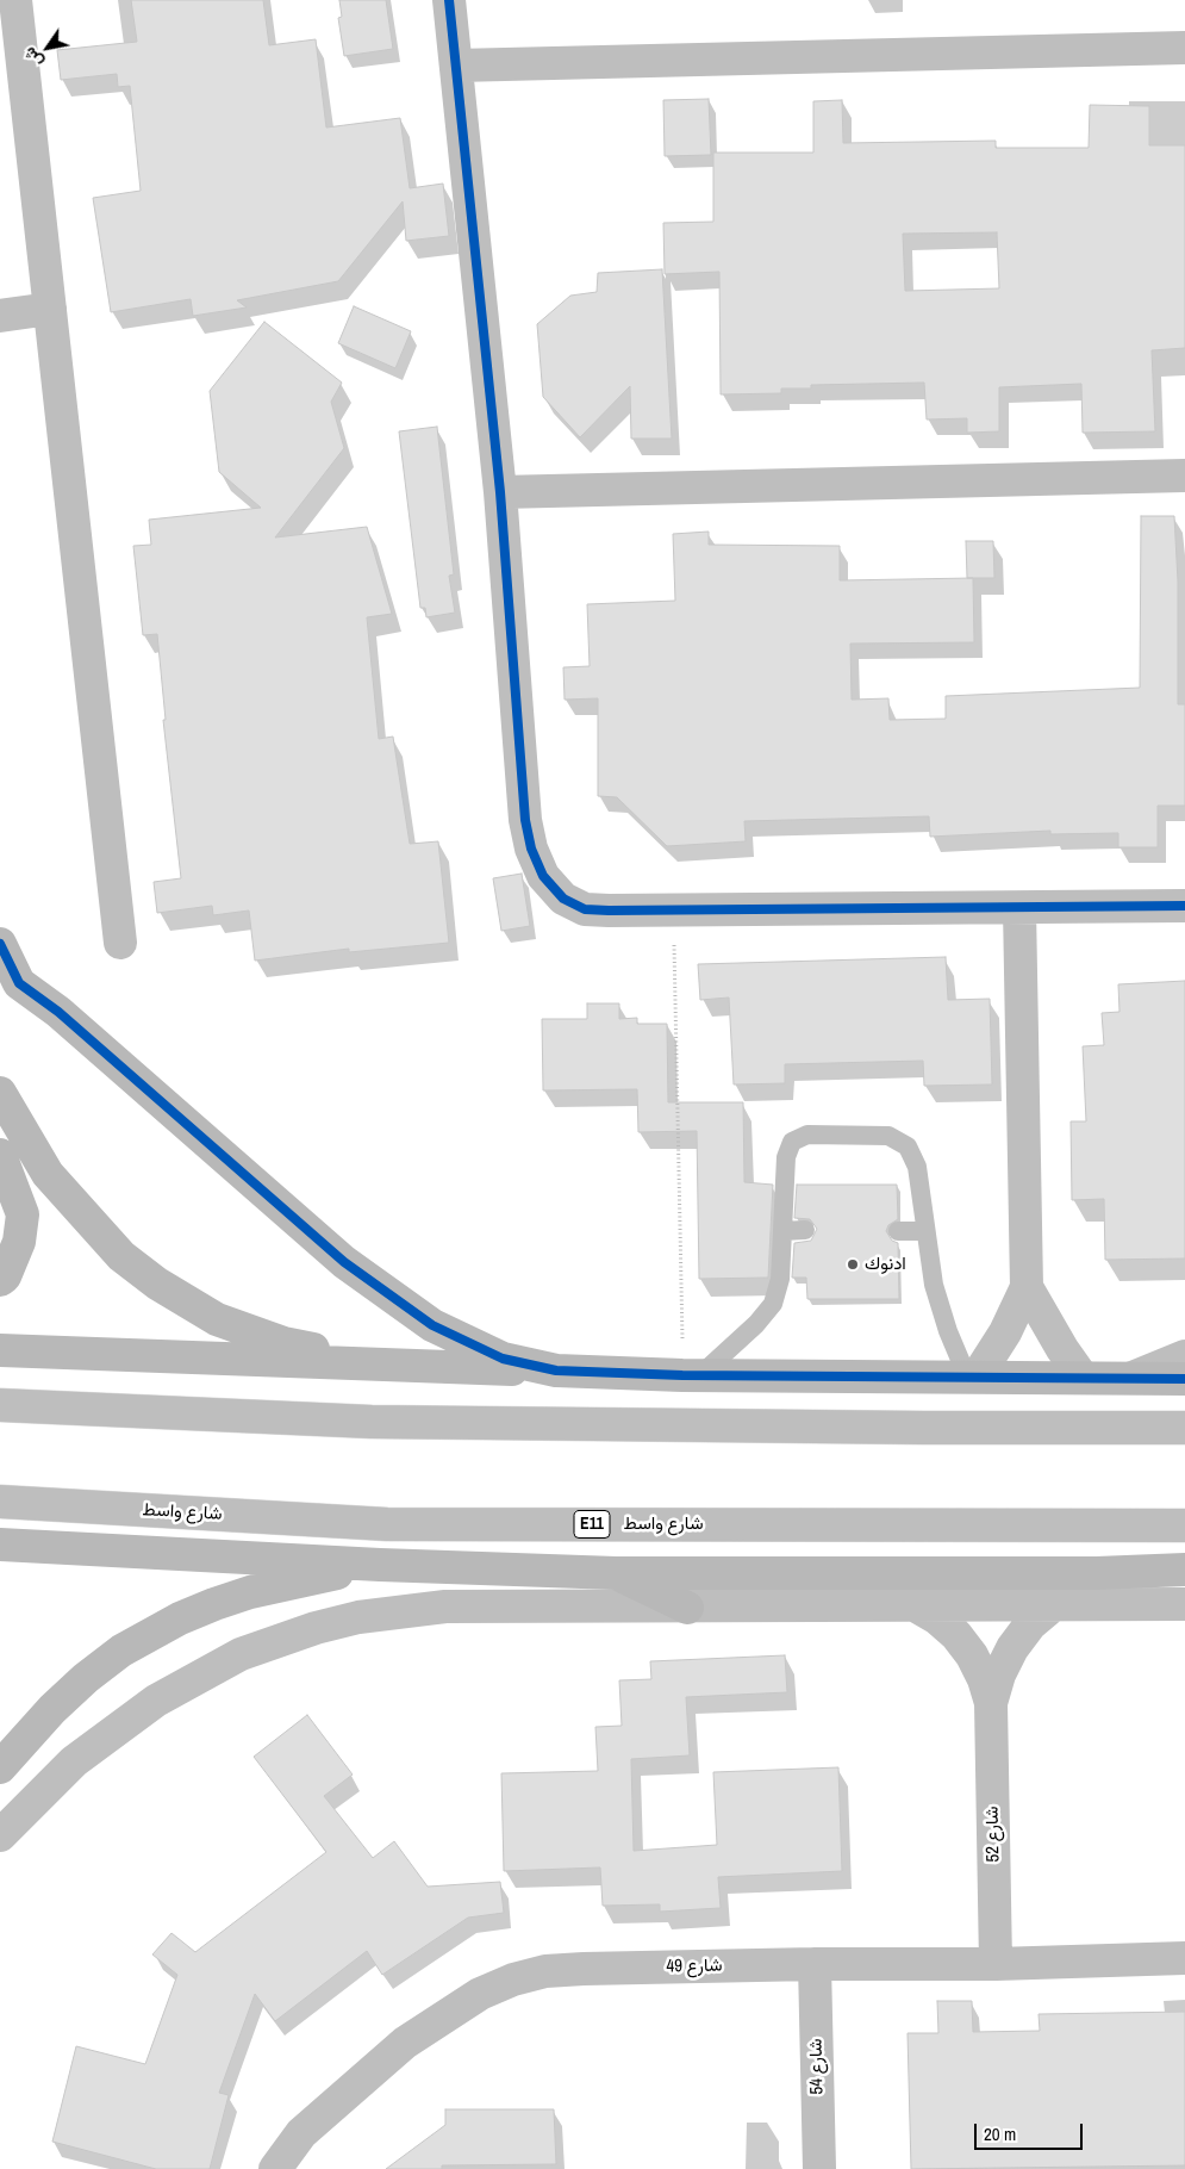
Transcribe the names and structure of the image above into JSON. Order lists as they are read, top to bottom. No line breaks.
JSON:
{"streets":{"main road":["شارع واسط","E11","شارع 52","شارع 49","شارع 54"]},"crossings":[["شارع 52","شارع 49"],["شارع 49","شارع 54"]],"places":["ادنوك"],"scale_bar":"20 m","north":"bottom left"}
